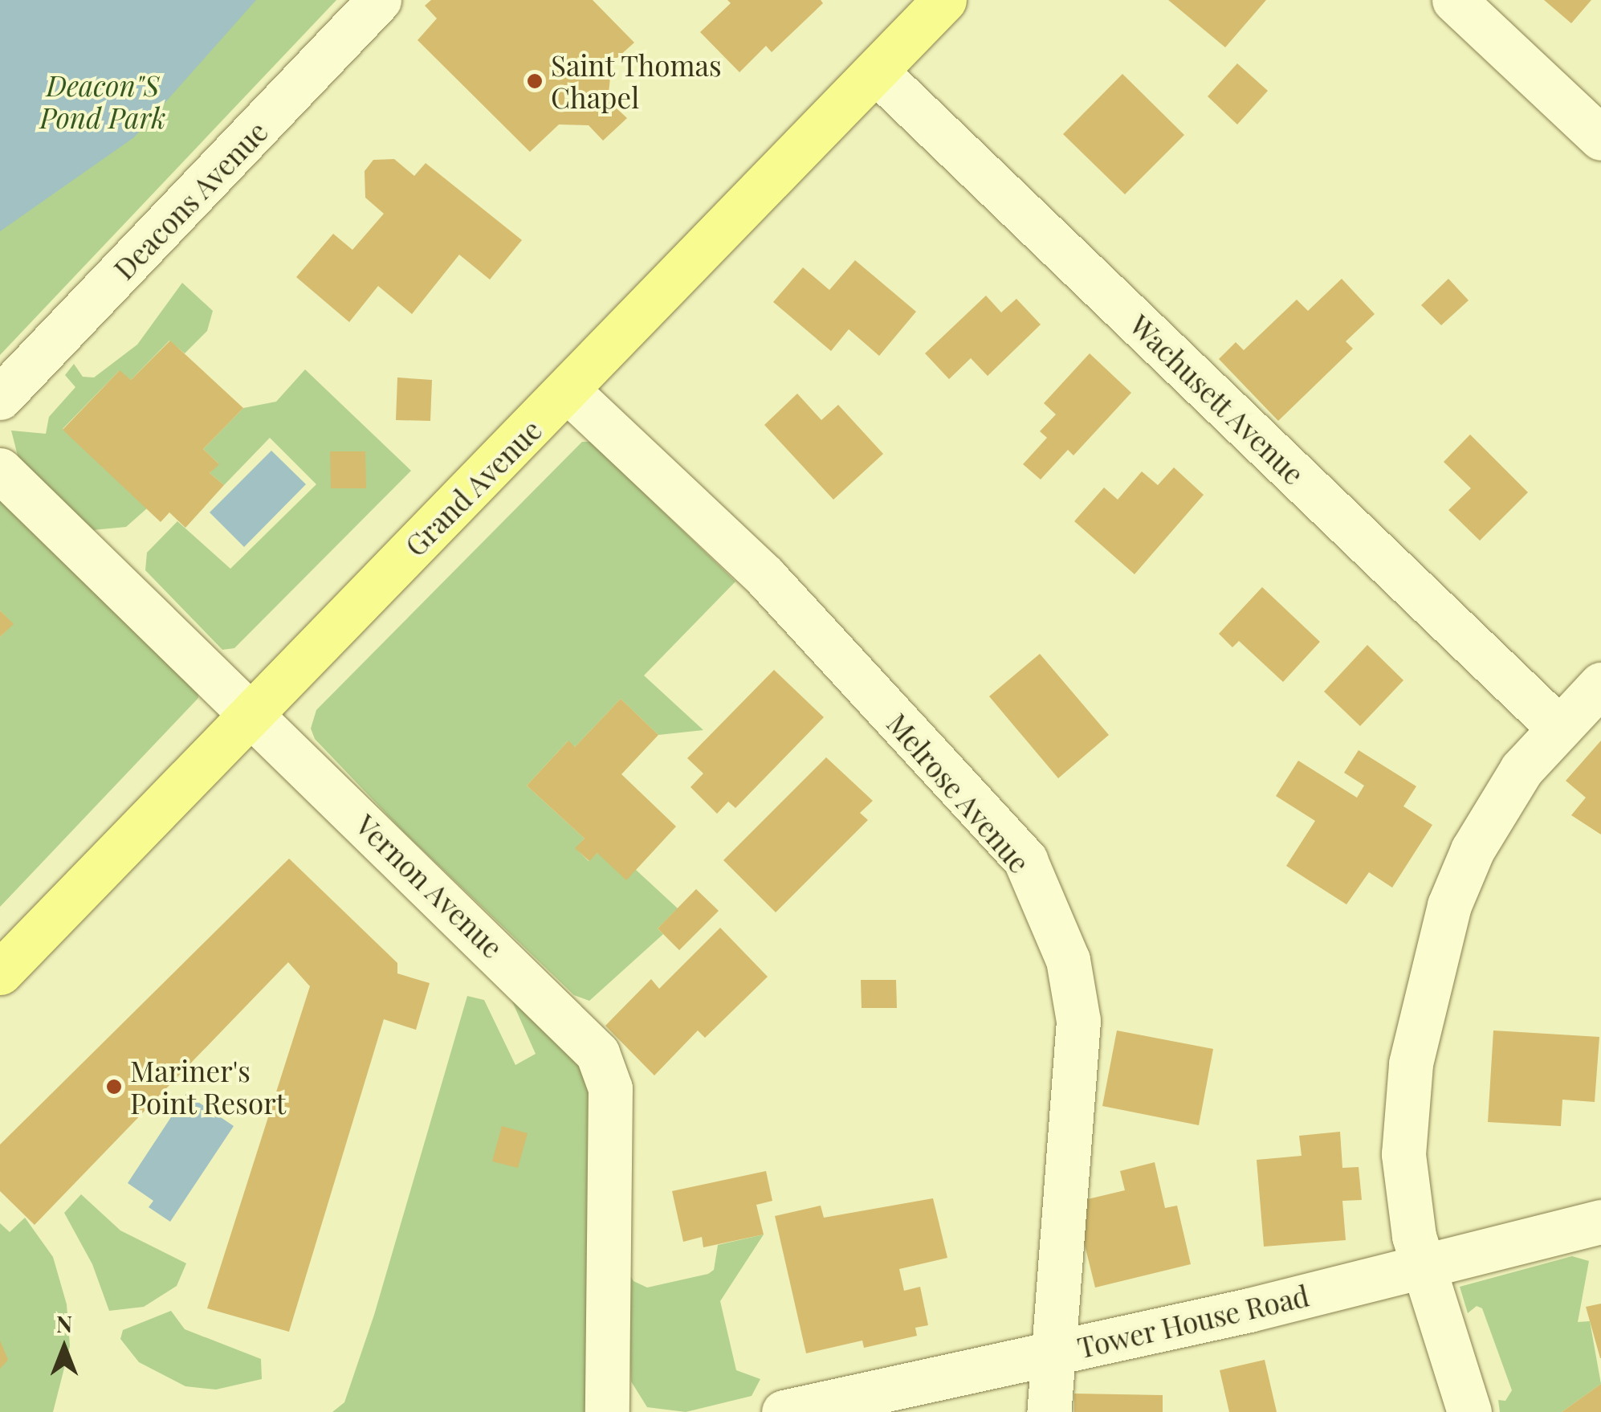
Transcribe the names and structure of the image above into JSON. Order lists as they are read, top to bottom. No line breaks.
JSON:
{"streets":{"main road":["Grand Avenue"],"street":["Deacons Avenue","Wachusett Avenue","Melrose Avenue","Vernon Avenue","Tower House Road"]},"crossings":[["Wachusett Avenue","Grand Avenue"],["Grand Avenue","Melrose Avenue"],["Grand Avenue","Vernon Avenue"],["Melrose Avenue","Tower House Road"]],"parks":["Deacon\"S Pond Park"],"places":["Saint Thomas Chapel","Mariner's Point Resort"],"north":"top"}
